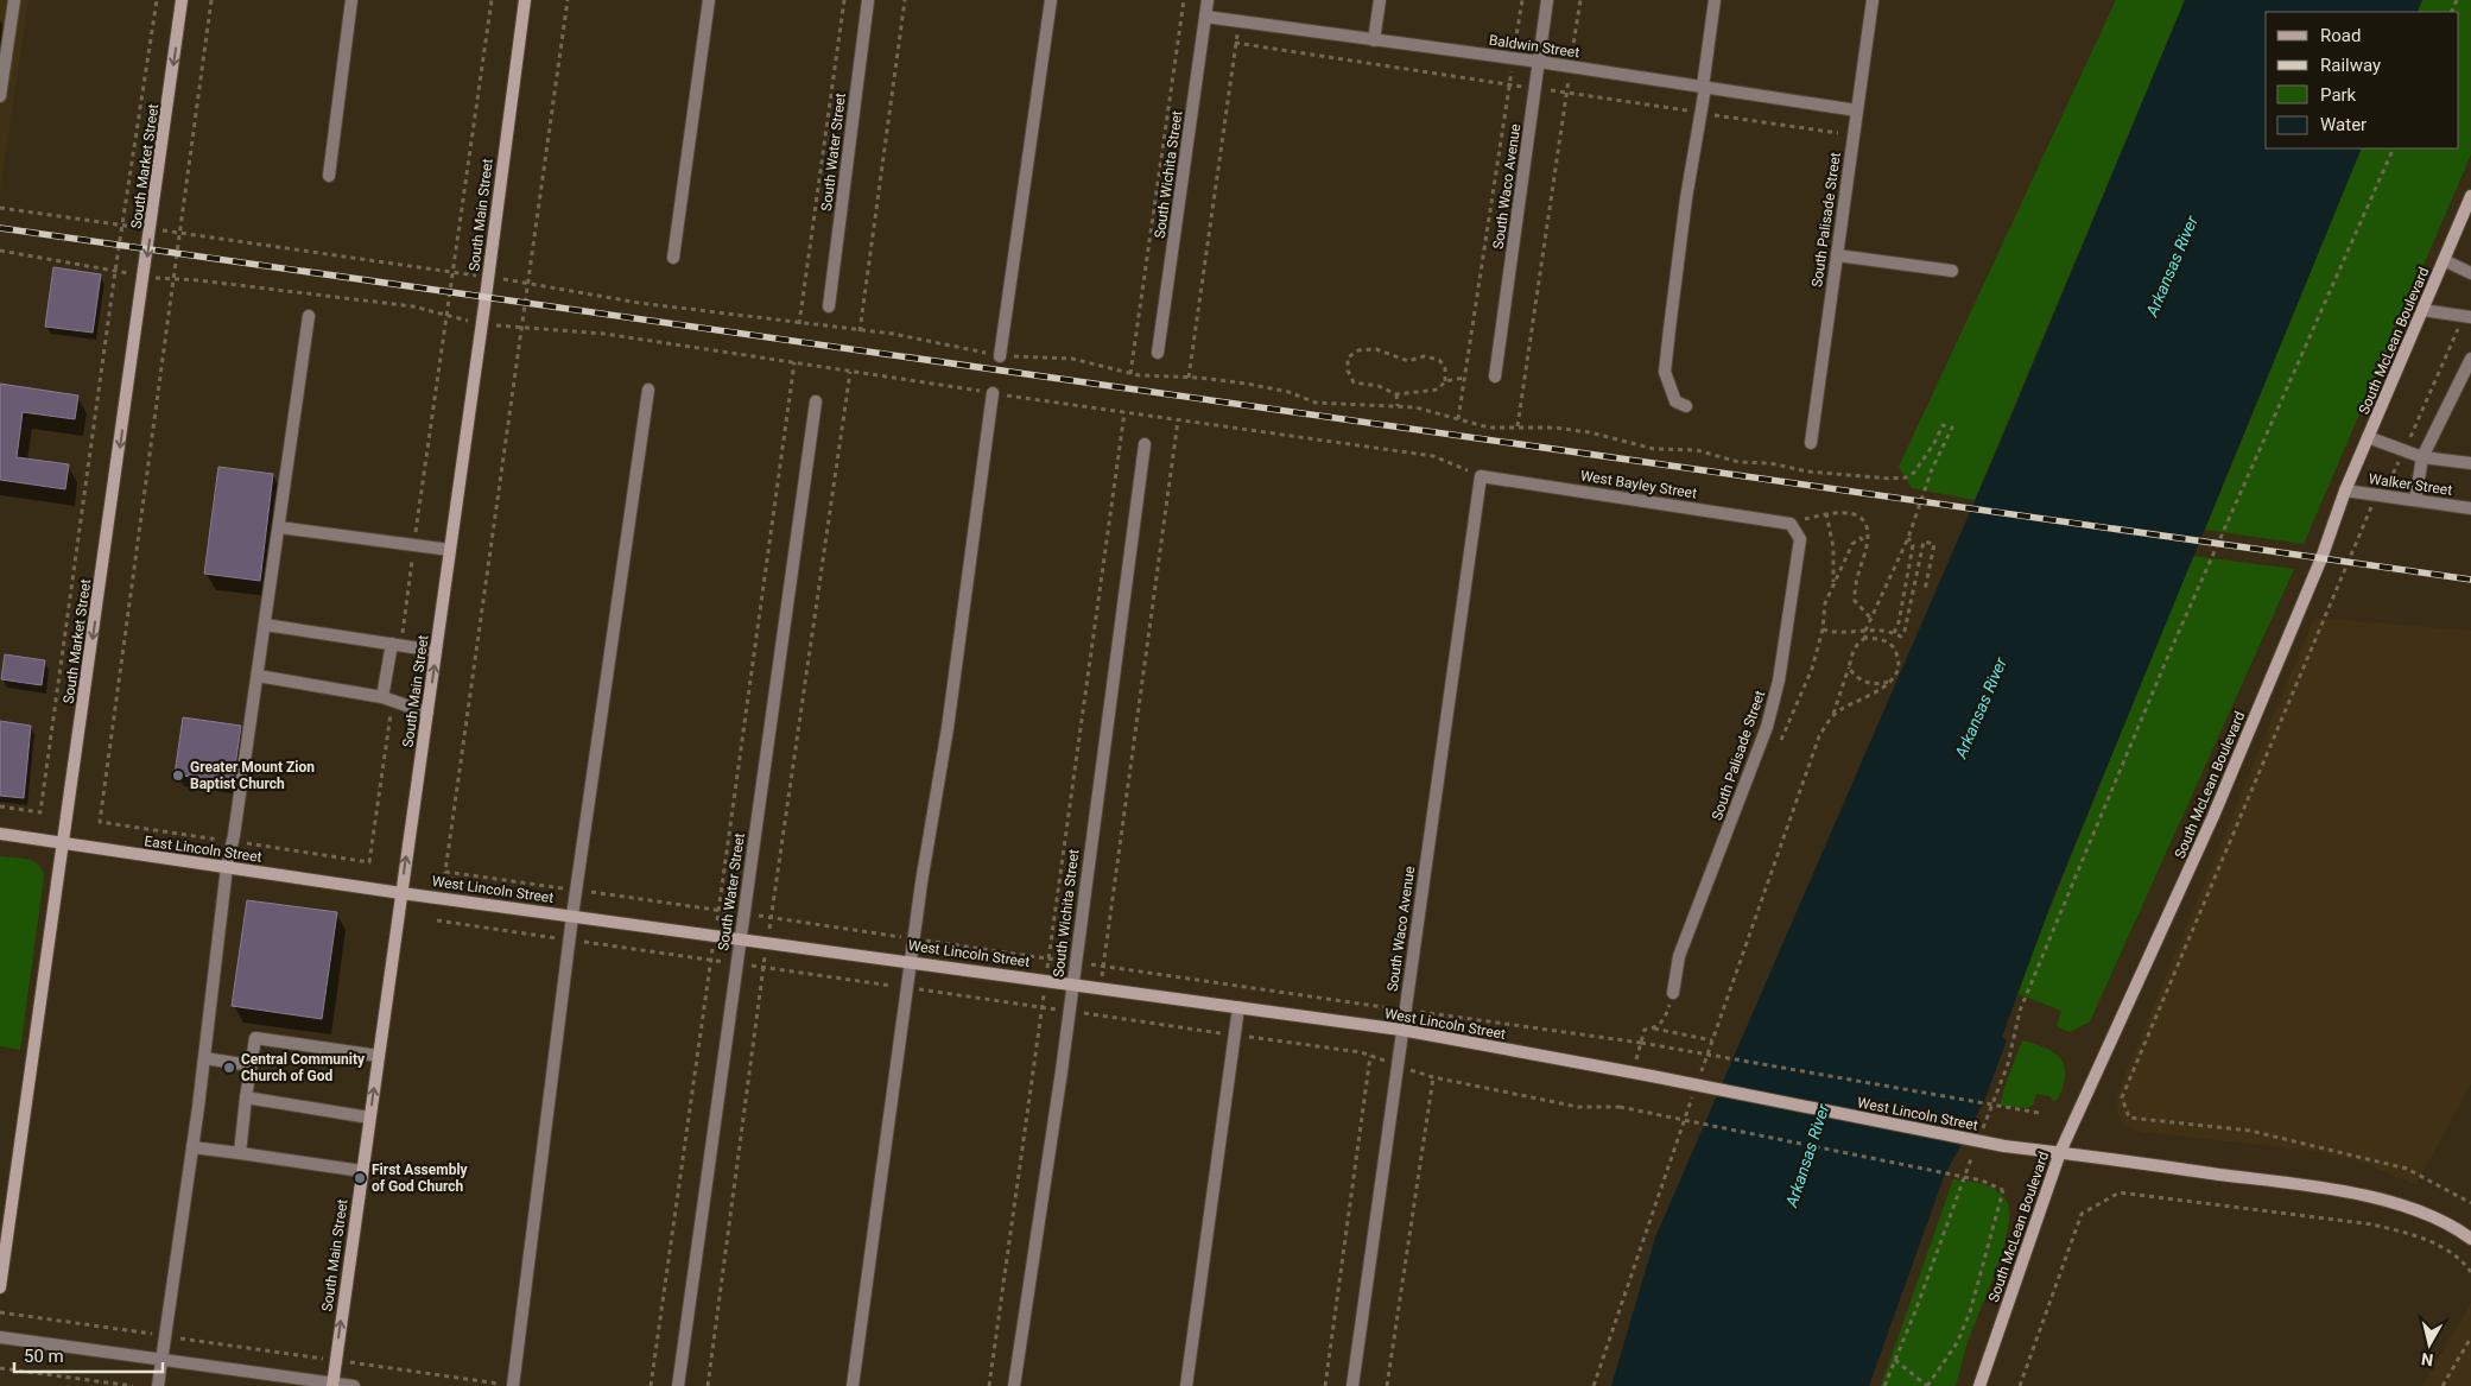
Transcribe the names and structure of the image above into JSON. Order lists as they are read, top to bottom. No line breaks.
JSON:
{"streets":{"street":["Baldwin Street","South Water Street","South Market Street","South Wichita Street","South Waco Avenue","South Main Street","South Palisade Street","South McLean Boulevard","West Bayley Street","Walker Street","East Lincoln Street","West Lincoln Street"]},"crossings":[["Baldwin Street","South Wichita Street"],["Baldwin Street","South Waco Avenue"],["Baldwin Street","South Palisade Street"],["South Water Street","West Lincoln Street"],["South Market Street","East Lincoln Street"],["South Wichita Street","West Lincoln Street"],["South Waco Avenue","West Bayley Street"],["South Waco Avenue","West Lincoln Street"],["South Main Street","East Lincoln Street"],["South Main Street","West Lincoln Street"],["South Palisade Street","West Bayley Street"],["South McLean Boulevard","Walker Street"],["South McLean Boulevard","West Lincoln Street"],["East Lincoln Street","West Lincoln Street"]],"one_way":["South Market Street","South Main Street"],"water":["Arkansas River"],"places":["Greater Mount Zion Baptist Church","Central Community Church of God","First Assembly of God Church"],"legend":["Road","Railway","Park","Water"],"scale_bar":"50 m","north":"bottom"}
